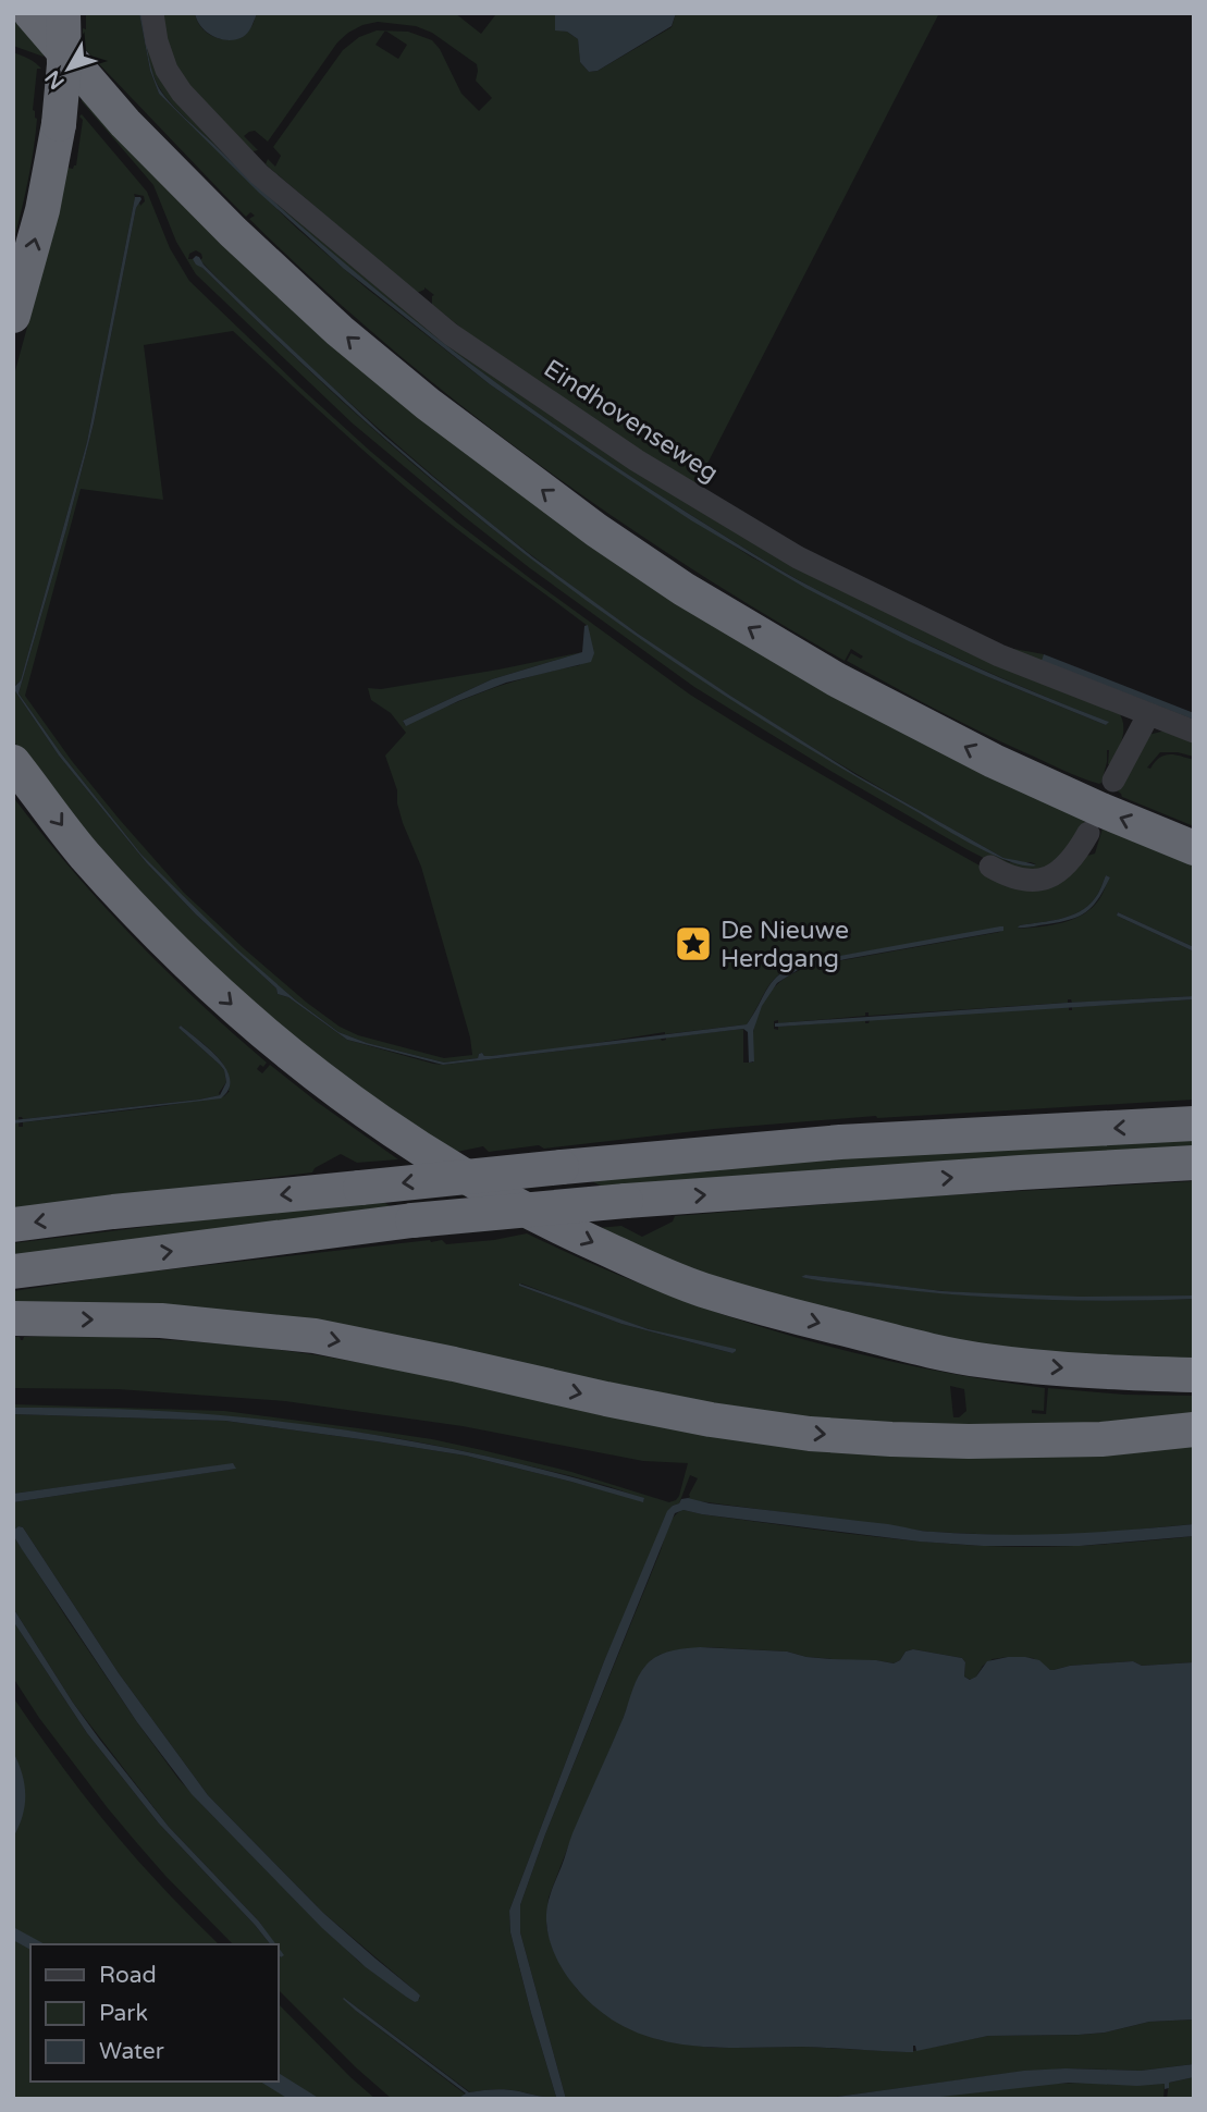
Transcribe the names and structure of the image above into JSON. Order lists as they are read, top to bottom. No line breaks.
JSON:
{"streets":{"street":["Eindhovenseweg"]},"places":{"place":["De Nieuwe Herdgang"]},"legend":["Road","Park","Water"],"north":"bottom left"}
